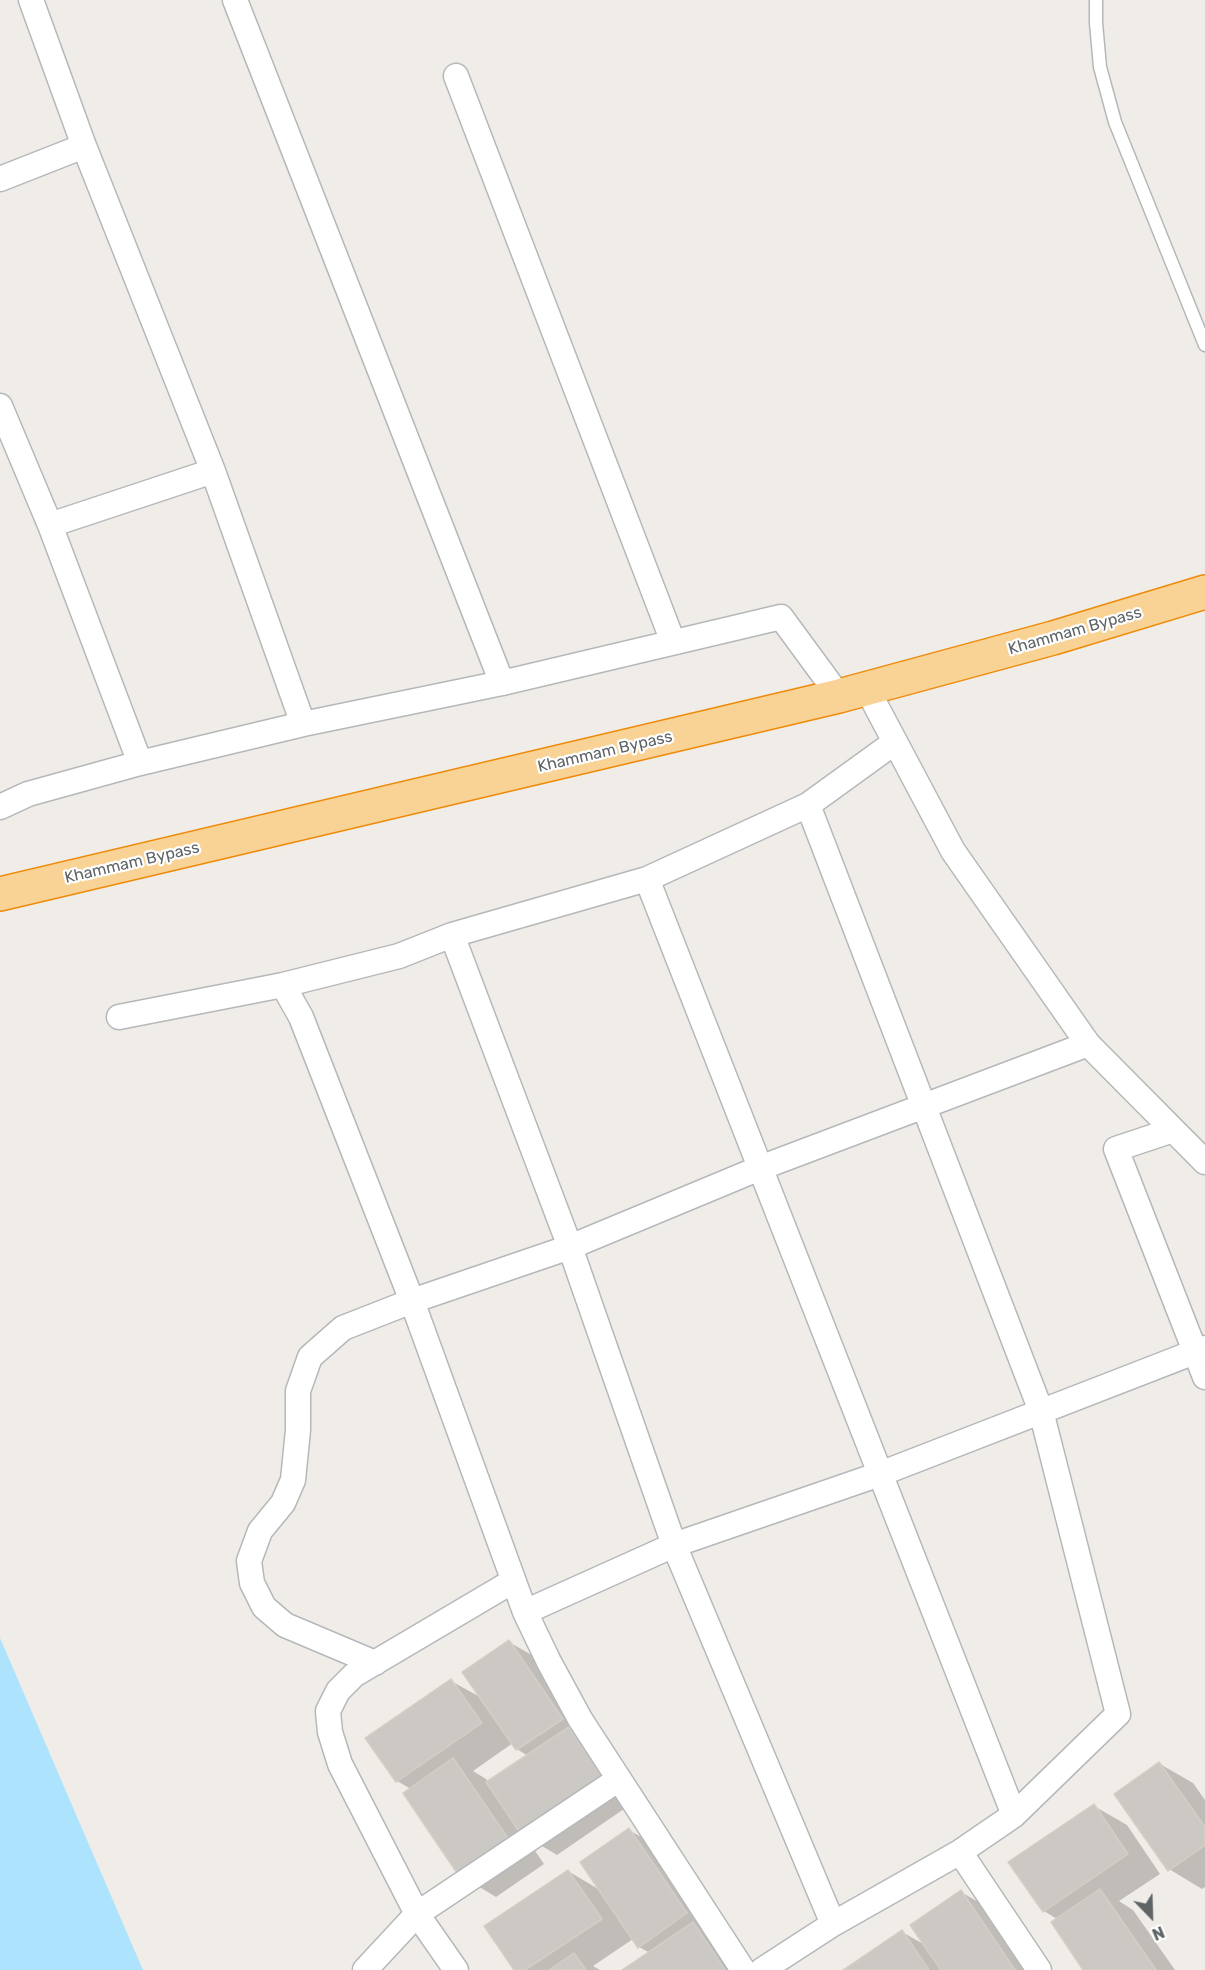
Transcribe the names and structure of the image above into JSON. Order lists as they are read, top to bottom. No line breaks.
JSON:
{"streets":{"highway":["Khammam Bypass"]},"north":"bottom right"}
